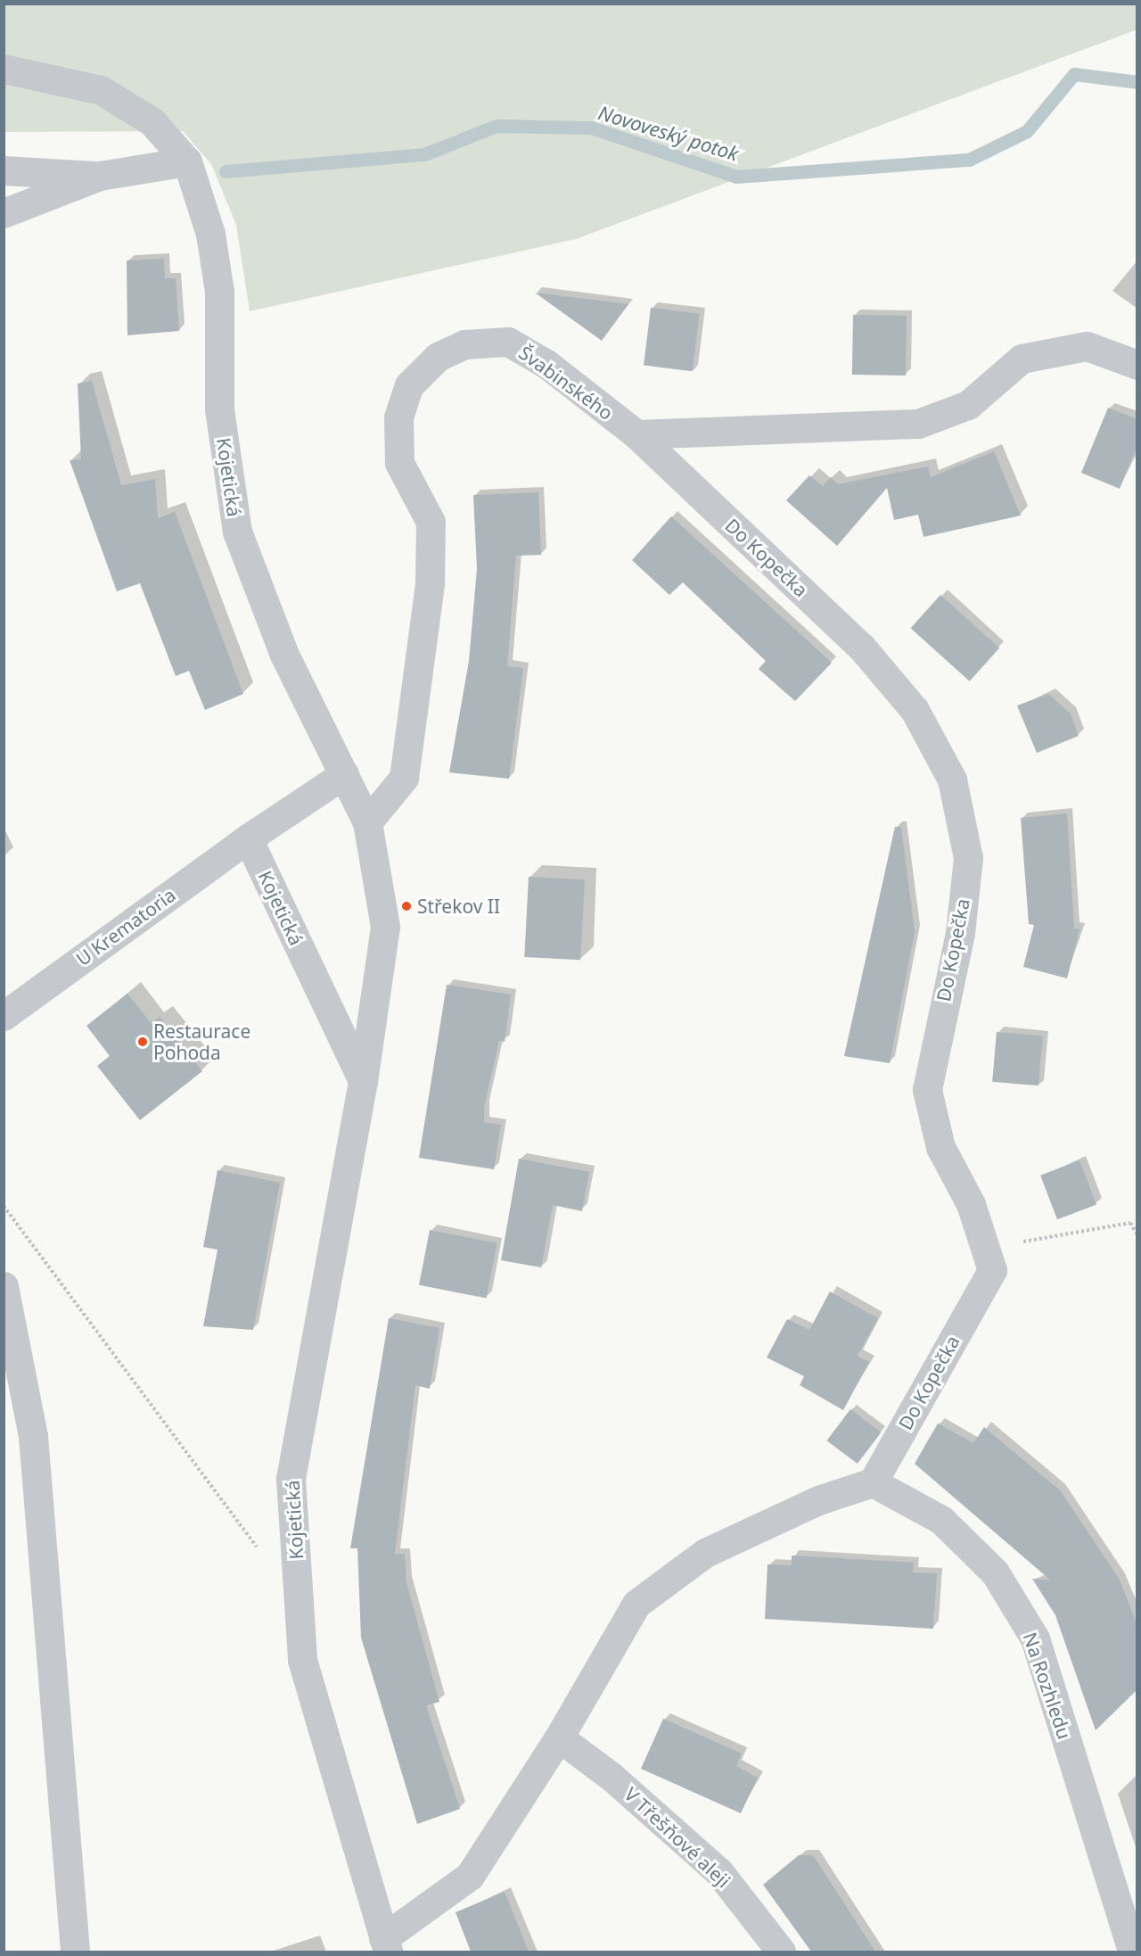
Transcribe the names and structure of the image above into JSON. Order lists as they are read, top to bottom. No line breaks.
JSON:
{"streets":{"street":["Švabinského","Kojetická","Do Kopečka","U Krematoria","Na Rozhledu","V Třešňové aleji"]},"crossings":[["Švabinského","Kojetická"],["Švabinského","Do Kopečka"],["Kojetická","U Krematoria"],["Do Kopečka","Na Rozhledu"]],"water":["Novoveský potok"],"places":["Střekov II","Restaurace Pohoda"]}
